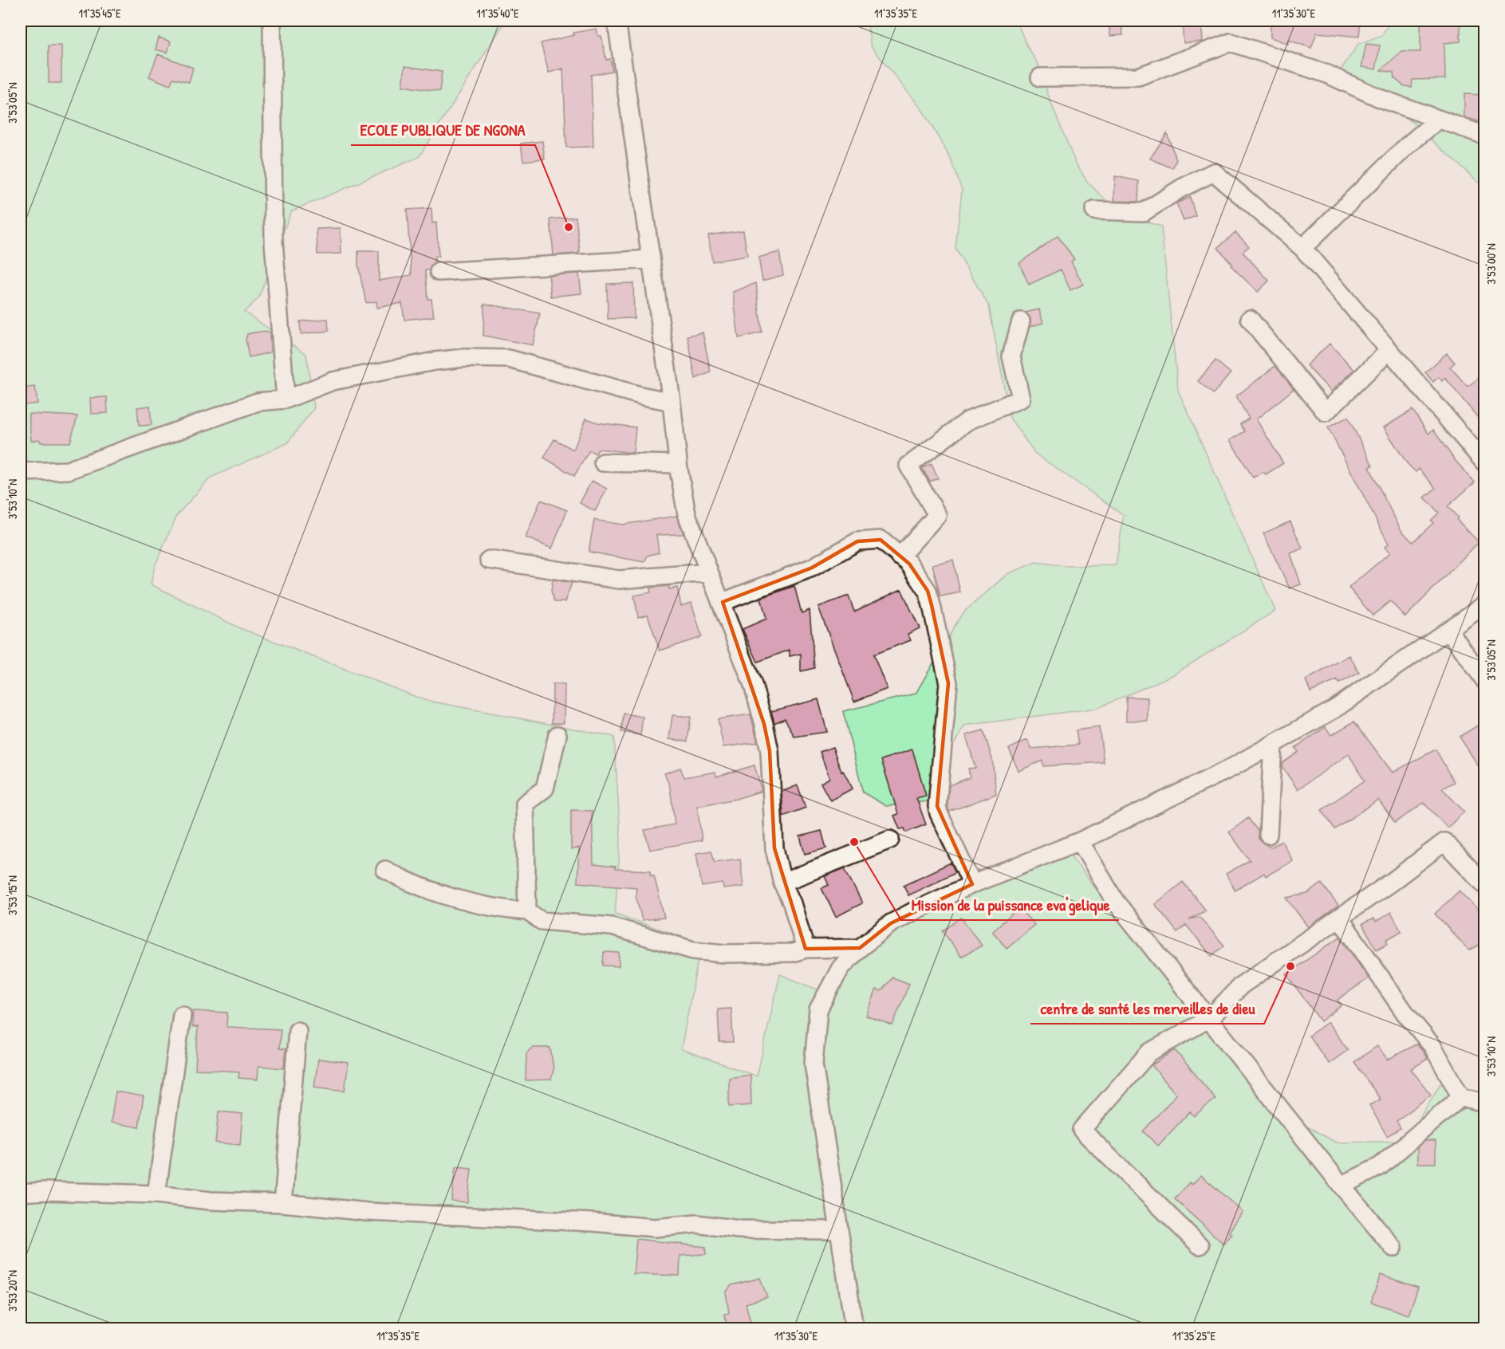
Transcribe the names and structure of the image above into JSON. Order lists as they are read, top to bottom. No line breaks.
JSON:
{"places":["ECOLE PUBLIQUE DE NGONA","Mission de la puissance eva'gelique","centre de santé les merveilles de dieu"],"coordinates":["11°35'45\"E","11°35'40\"E","11°35'35\"E","11°35'30\"E","3°53'05\"N","3°53'00\"N","3°53'10\"N","3°53'15\"N","3°53'20\"N","11°35'25\"E"]}
